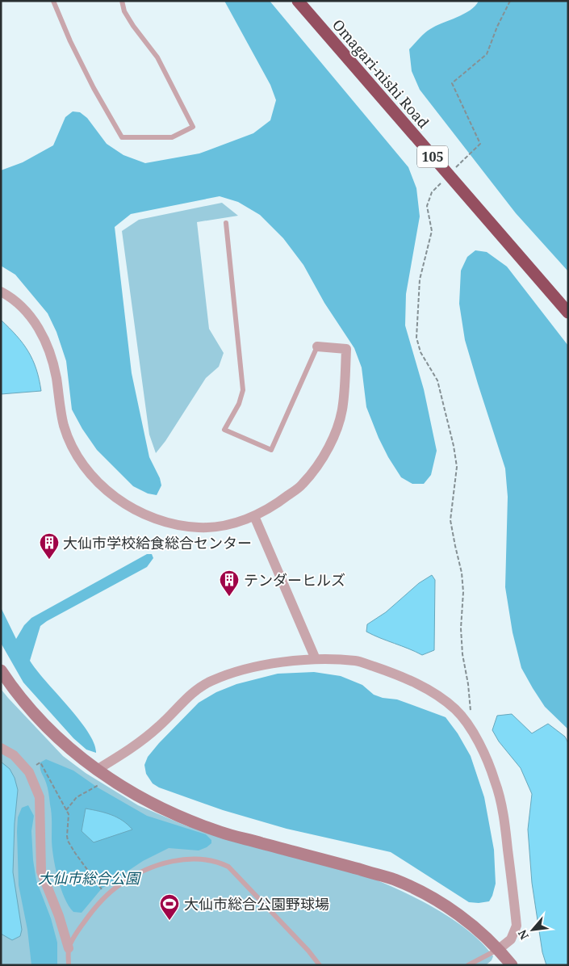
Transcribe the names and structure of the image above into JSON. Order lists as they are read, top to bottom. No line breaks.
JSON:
{"streets":{"highway":["Omagari-nishi Road","105"]},"parks":["大仙市総合公園"],"places":{"building":["大仙市学校給食総合センター","テンダーヒルズ"],"sports":["大仙市総合公園野球場"]},"north":"bottom left"}
